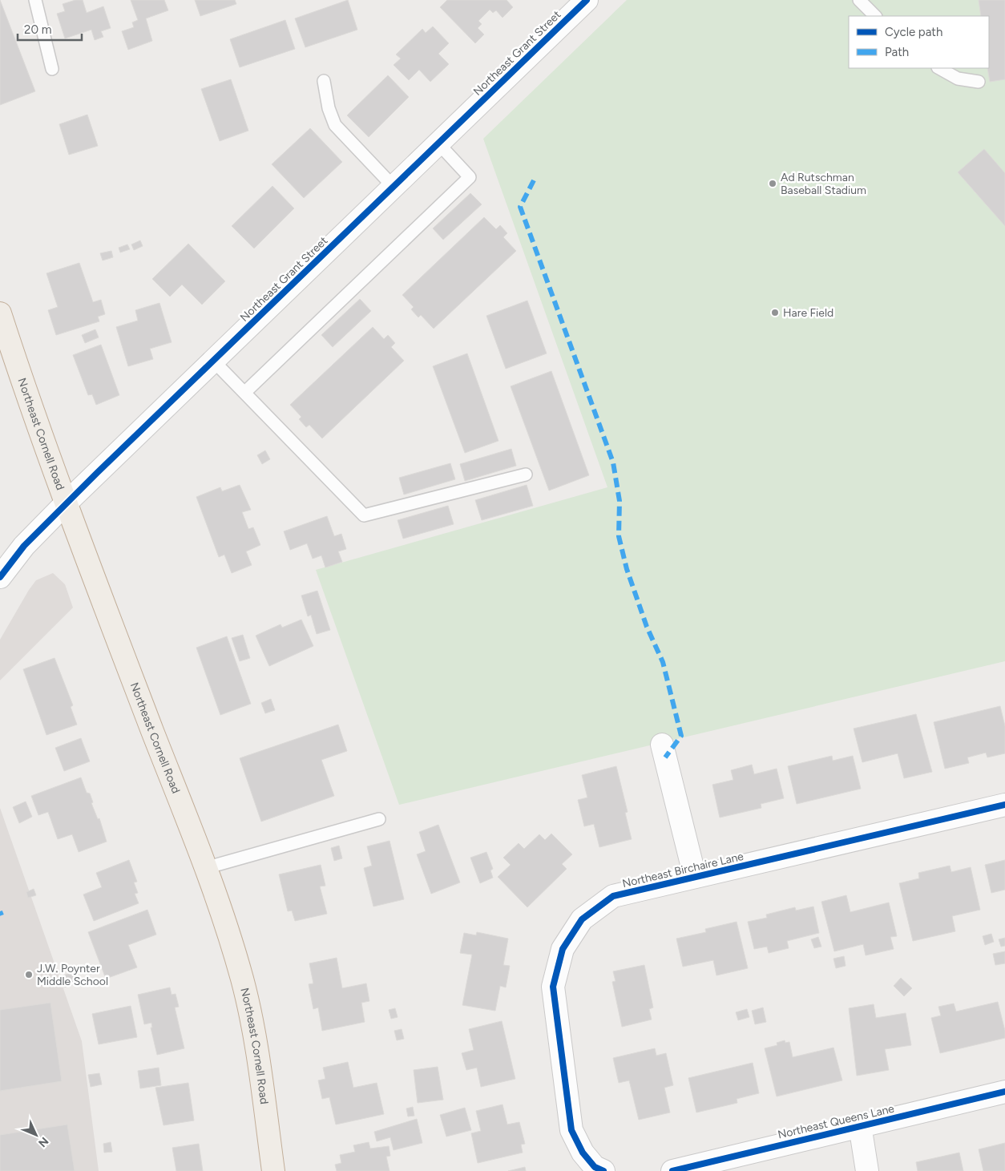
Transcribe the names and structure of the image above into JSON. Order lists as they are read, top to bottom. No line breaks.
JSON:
{"streets":{"highway":["Northeast Cornell Road"],"street":["Northeast Grant Street","Northeast Birchaire Lane","Northeast Queens Lane"]},"crossings":[["Northeast Grant Street","Northeast Cornell Road"]],"places":["Ad Rutschman Baseball Stadium","Hare Field","J.W. Poynter Middle School"],"legend":["Cycle path","Path"],"scale_bar":"20 m","north":"bottom right"}
